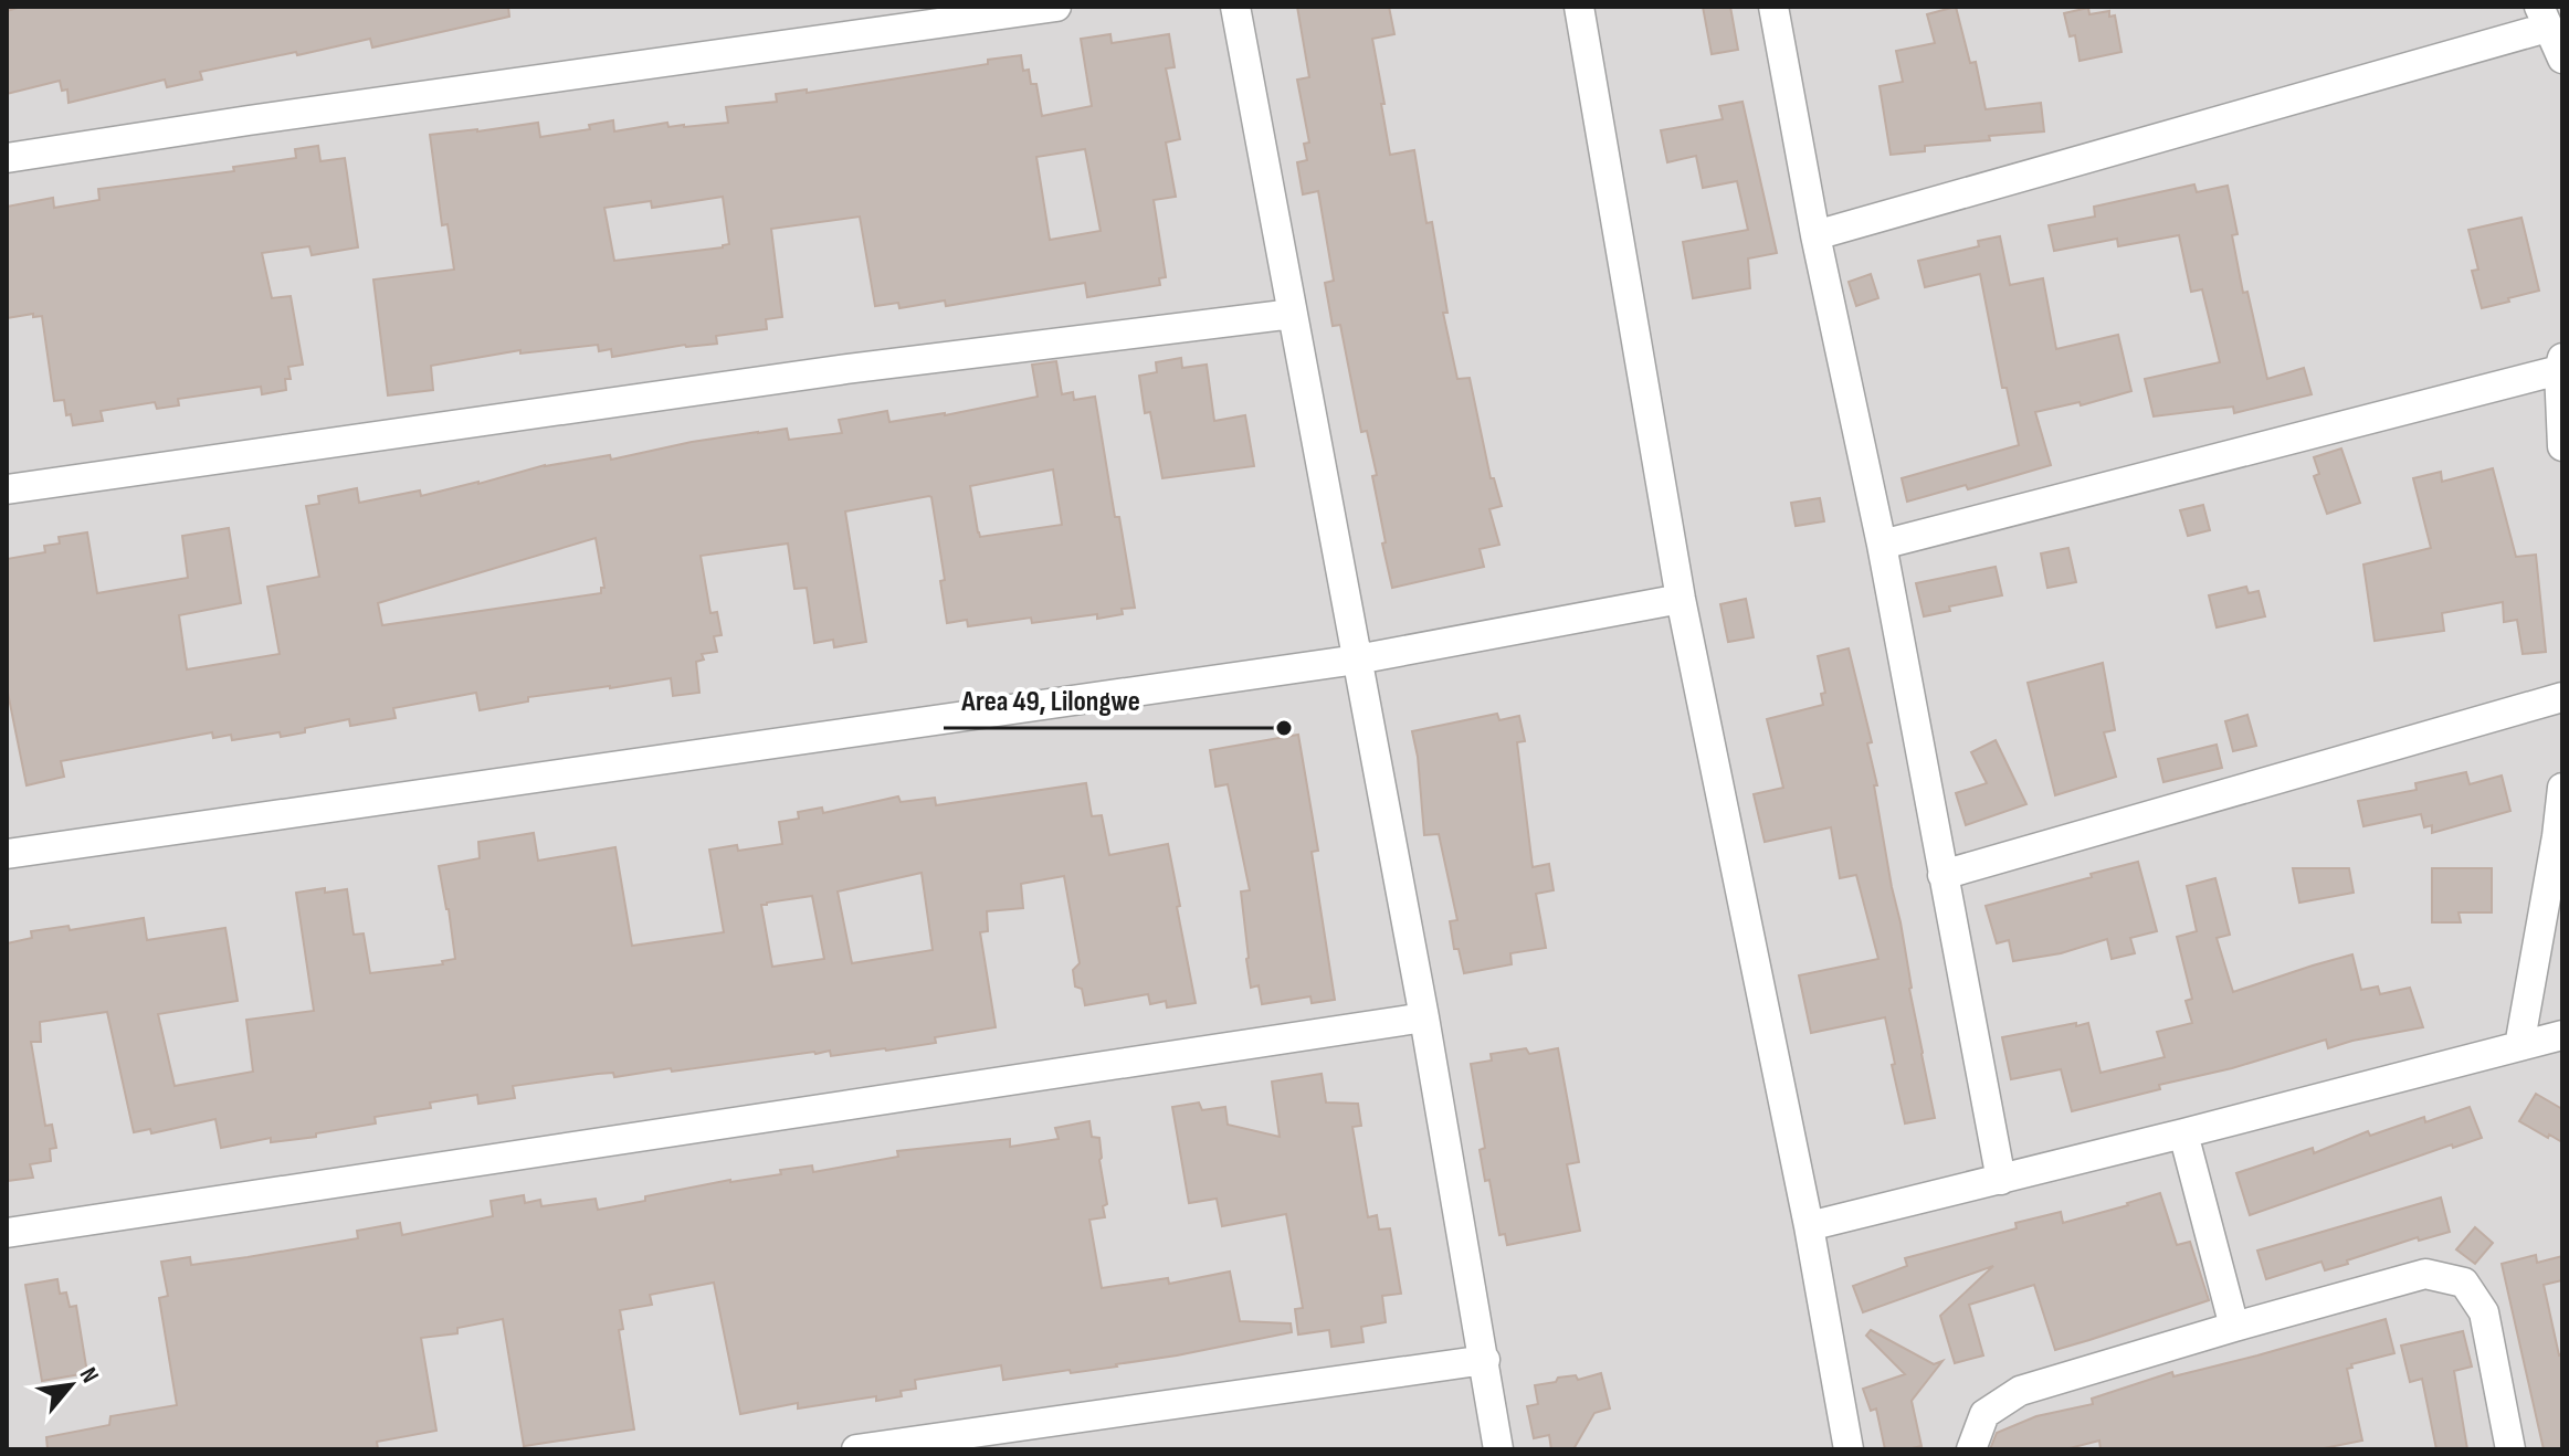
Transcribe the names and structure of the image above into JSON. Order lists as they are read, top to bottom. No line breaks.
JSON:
{"places":["Area 49, Lilongwe"],"north":"top right"}
